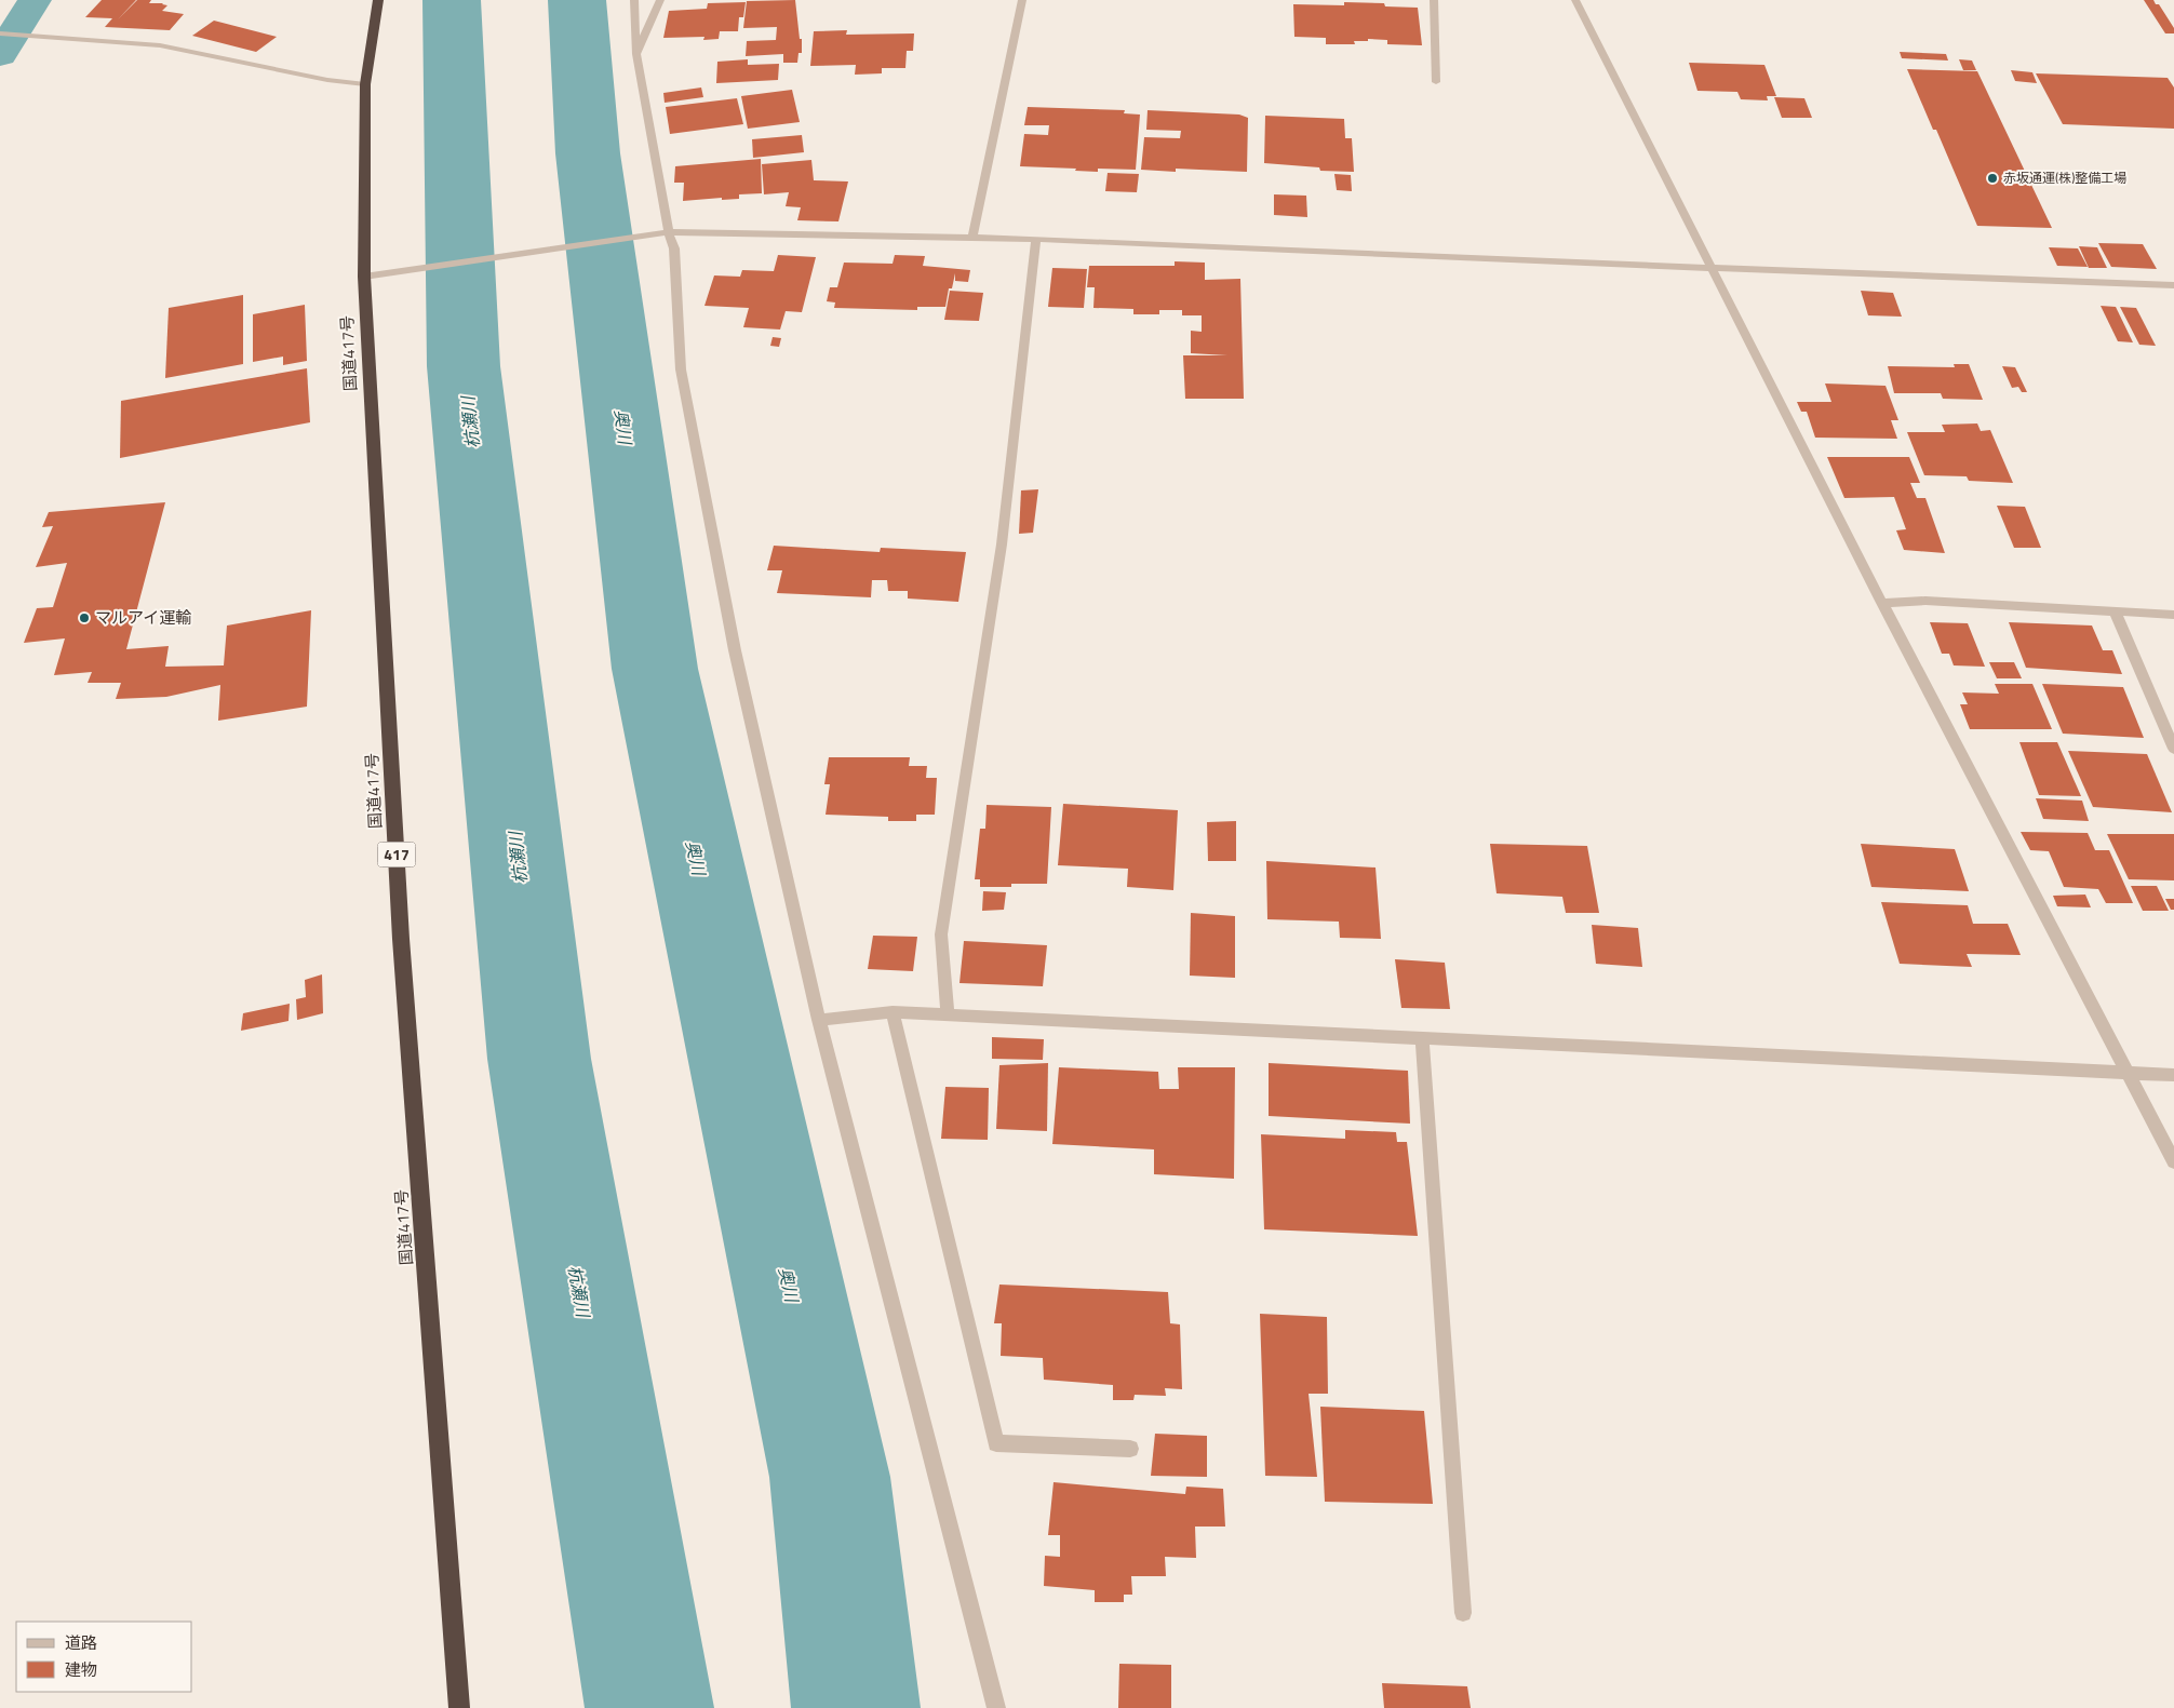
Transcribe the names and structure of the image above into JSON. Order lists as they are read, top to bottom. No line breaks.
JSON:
{"streets":{"highway":["国道417号","417"]},"water":["杭瀬川","奥川"],"places":["赤坂通運(株)整備工場","マルアイ運輸"],"legend":["道路","建物"]}
